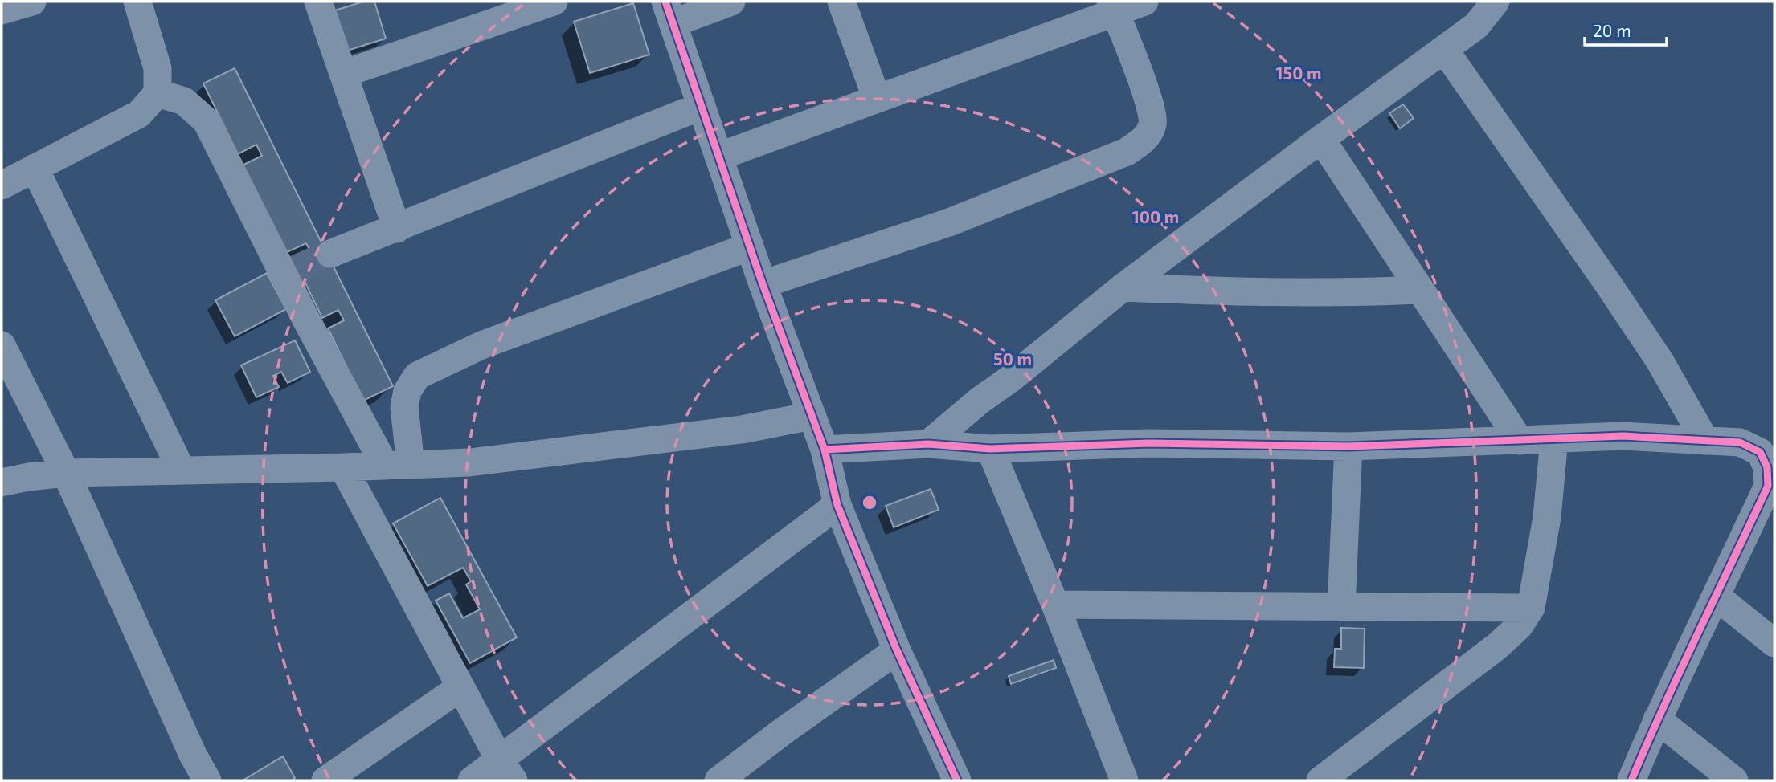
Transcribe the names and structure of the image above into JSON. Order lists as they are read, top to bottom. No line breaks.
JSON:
{"scale_bar":"20 m","rings":["150 m","100 m","50 m"]}
